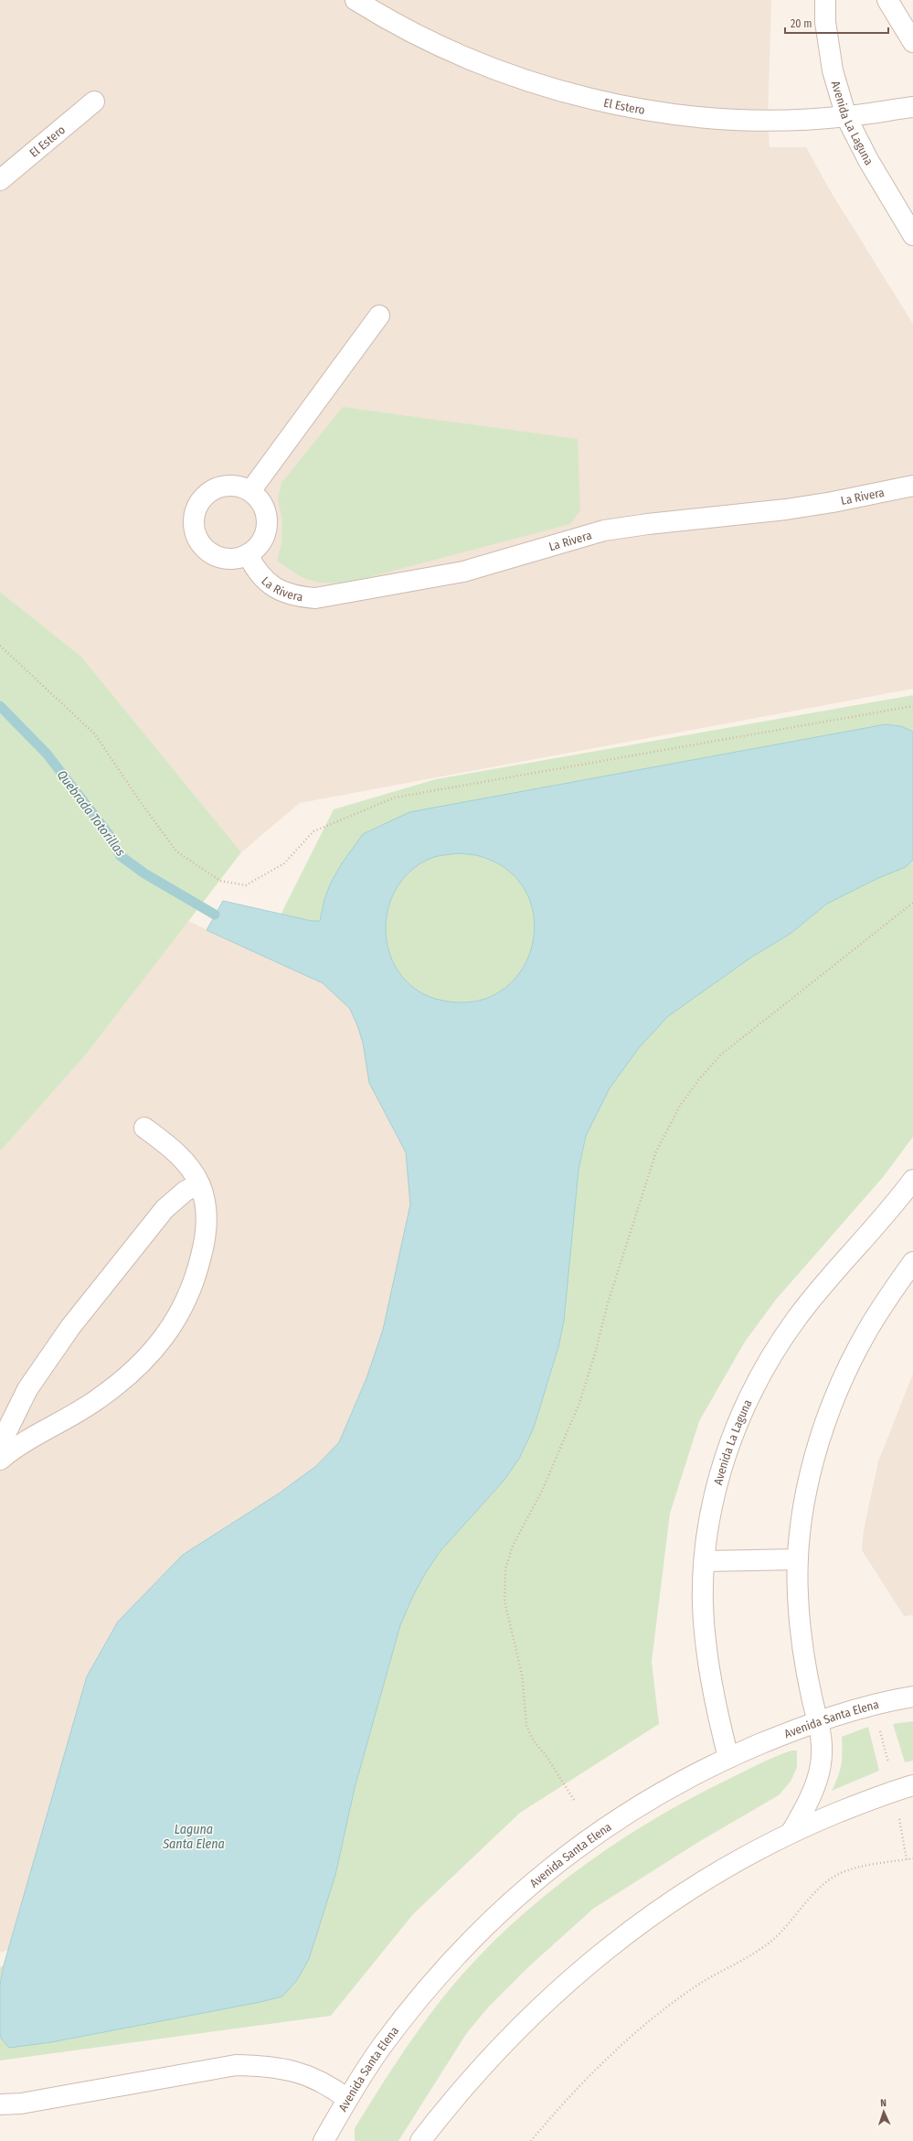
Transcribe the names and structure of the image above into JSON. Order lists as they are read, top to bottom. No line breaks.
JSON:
{"streets":{"street":["El Estero","Avenida La Laguna","La Rivera","Avenida Santa Elena"]},"crossings":[["El Estero","Avenida La Laguna"],["Avenida La Laguna","Avenida Santa Elena"]],"water":["Quebrada Totorillas","Laguna Santa Elena"],"scale_bar":"20 m","north":"top"}
